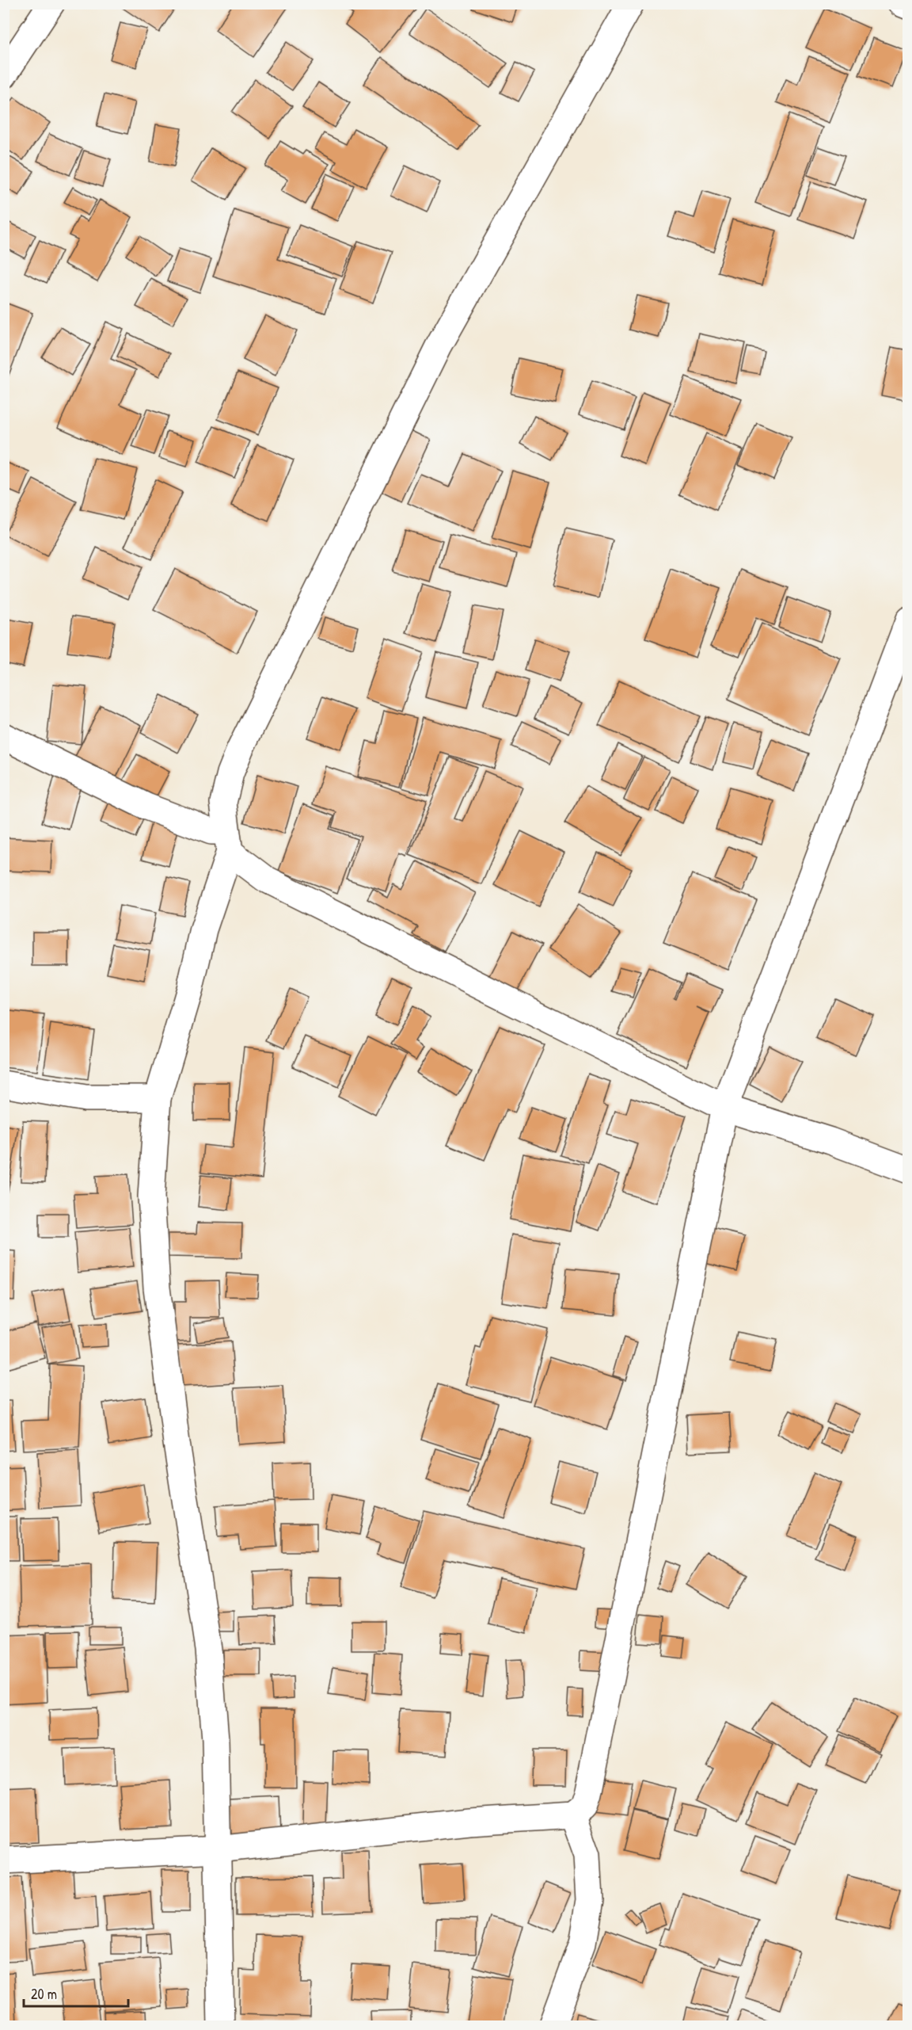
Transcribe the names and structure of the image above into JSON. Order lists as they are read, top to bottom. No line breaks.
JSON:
{"scale_bar":"20 m"}
